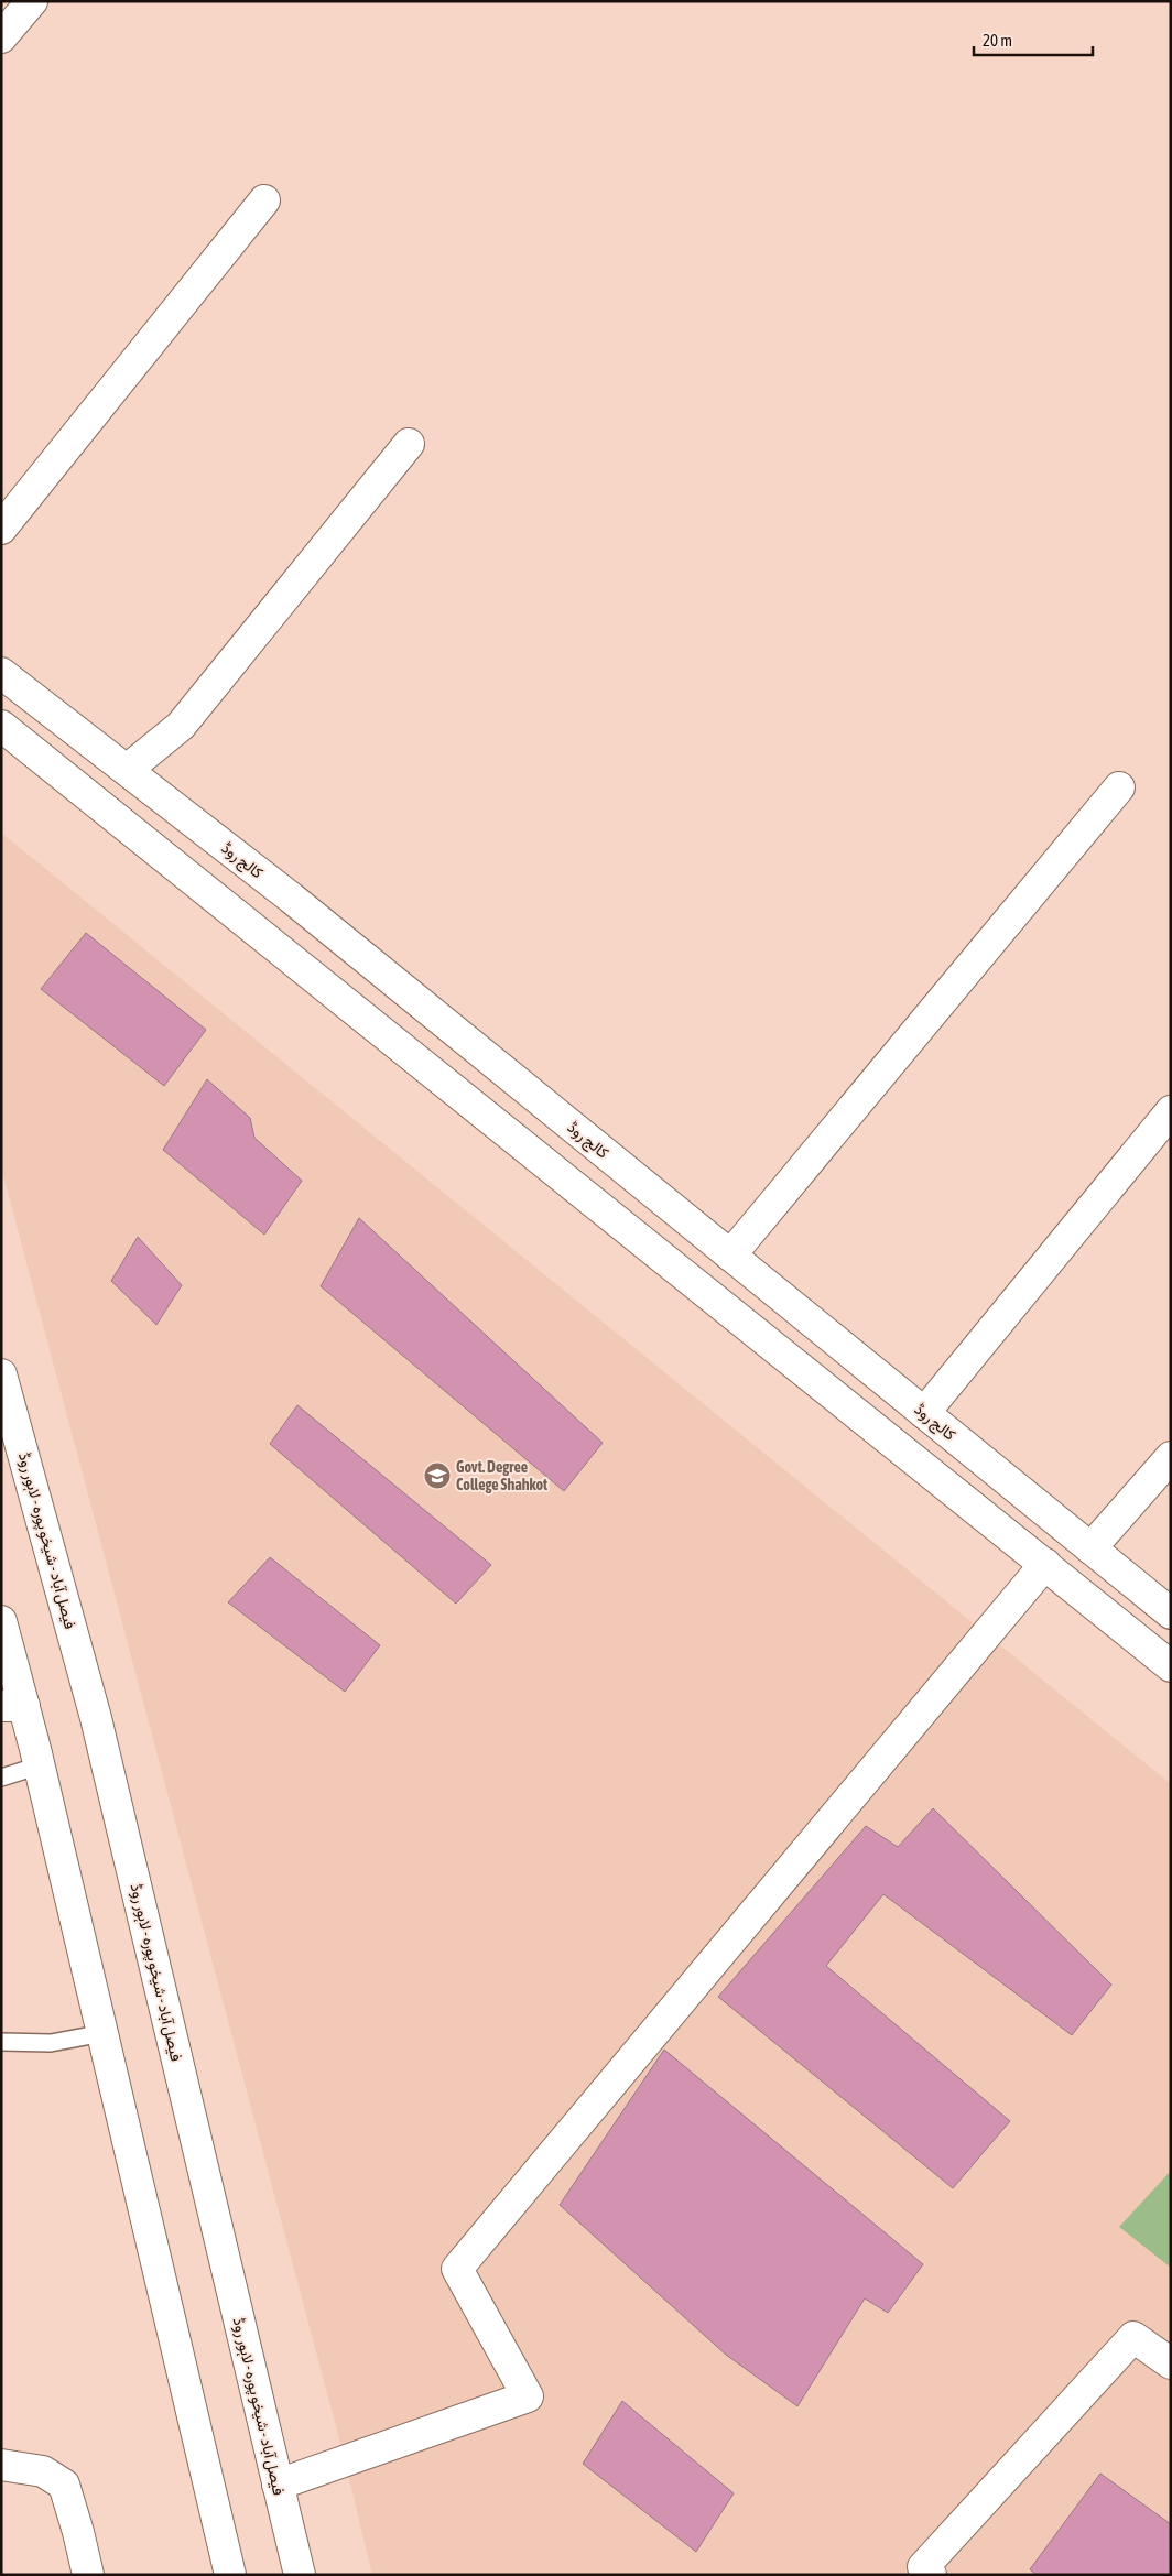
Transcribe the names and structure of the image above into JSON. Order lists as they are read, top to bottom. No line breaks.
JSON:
{"streets":{"main road":["کالج روڈ","فیصل آباد - شیخو پورہ - لاہور روڈ"]},"places":{"school or university":["Govt. Degree College Shahkot"]},"scale_bar":"20 m"}
